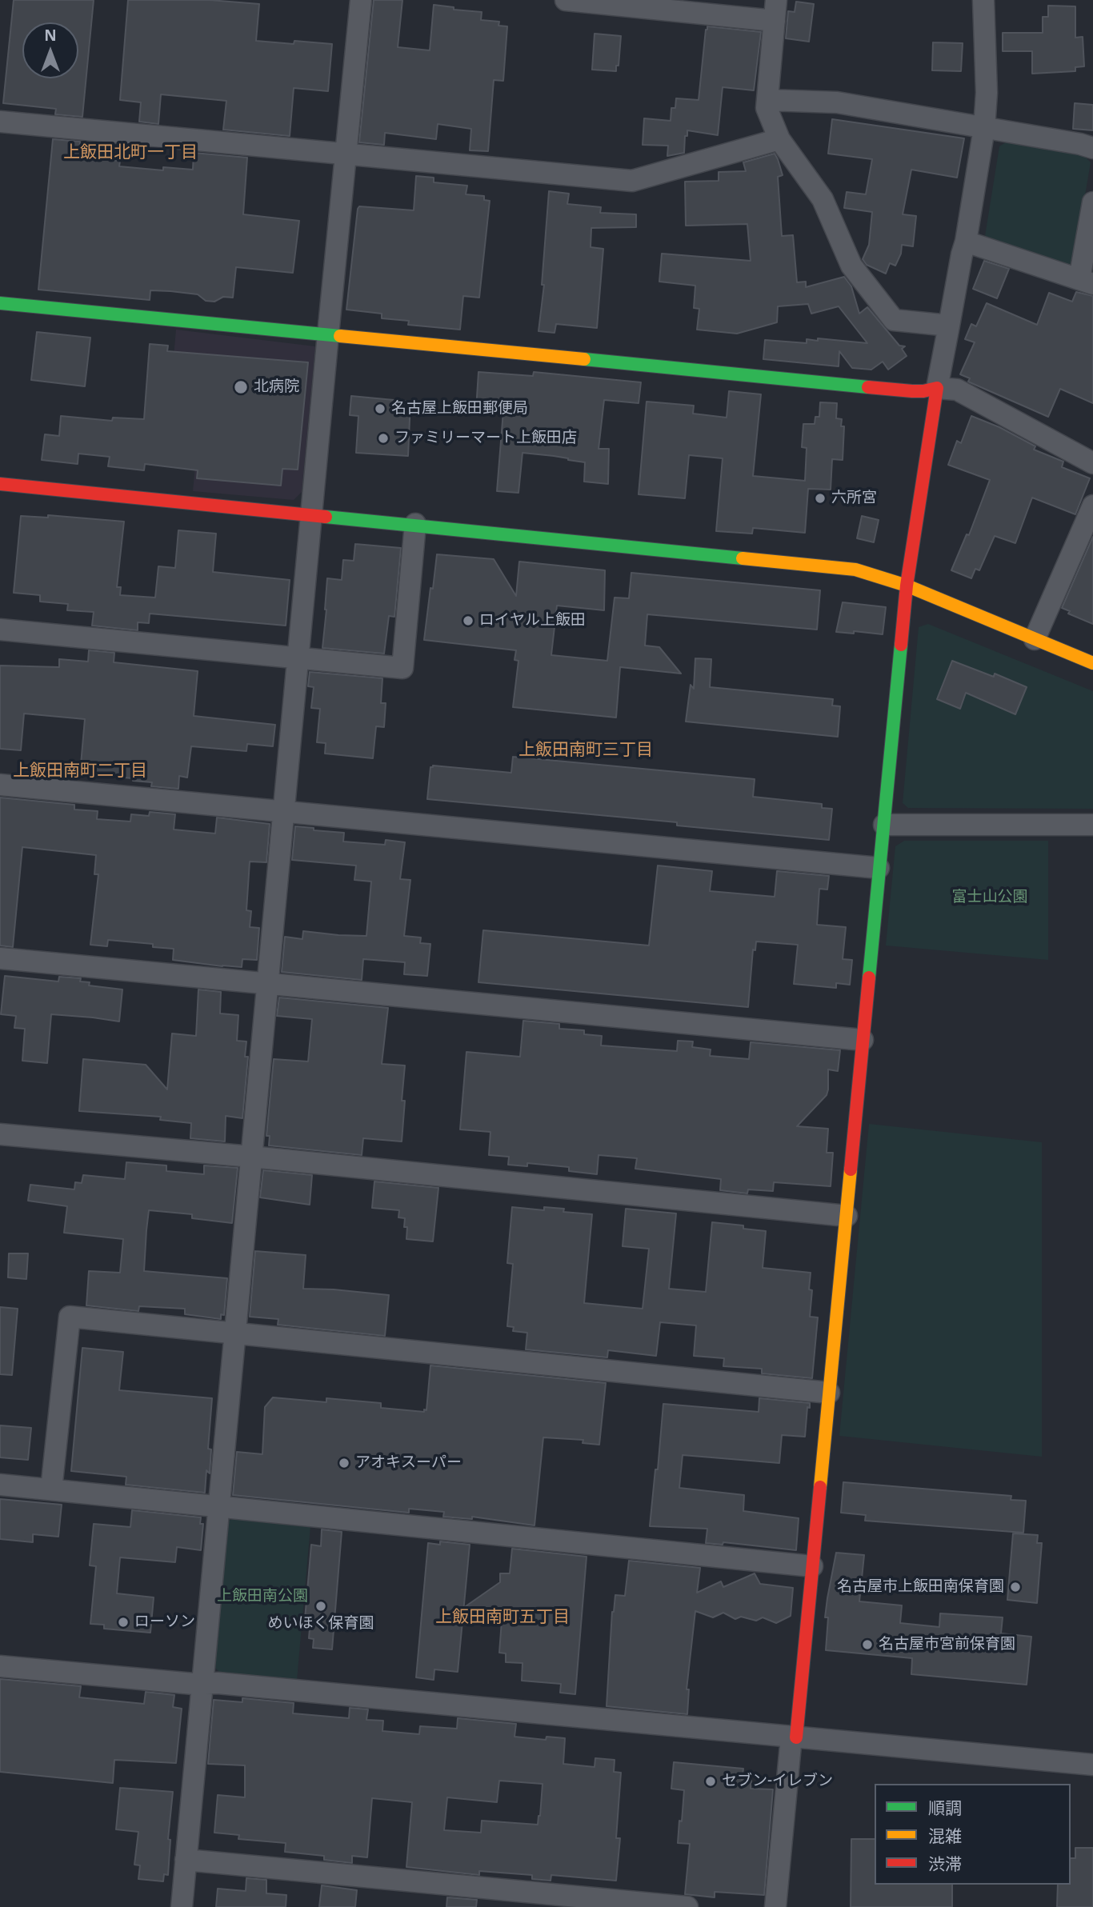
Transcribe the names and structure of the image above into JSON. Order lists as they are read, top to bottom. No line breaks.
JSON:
{"districts":["上飯田北町一丁目","上飯田南町三丁目","上飯田南町二丁目","上飯田南町五丁目"],"parks":["富士山公園","上飯田南公園"],"places":["北病院","名古屋上飯田郵便局","ファミリーマート上飯田店","六所宮","ロイヤル上飯田","アオキスーパー","名古屋市上飯田南保育園","めいほく保育園","ローソン","名古屋市宮前保育園","セブン-イレブン"],"legend":["順調","混雑","渋滞"],"north":"top"}
